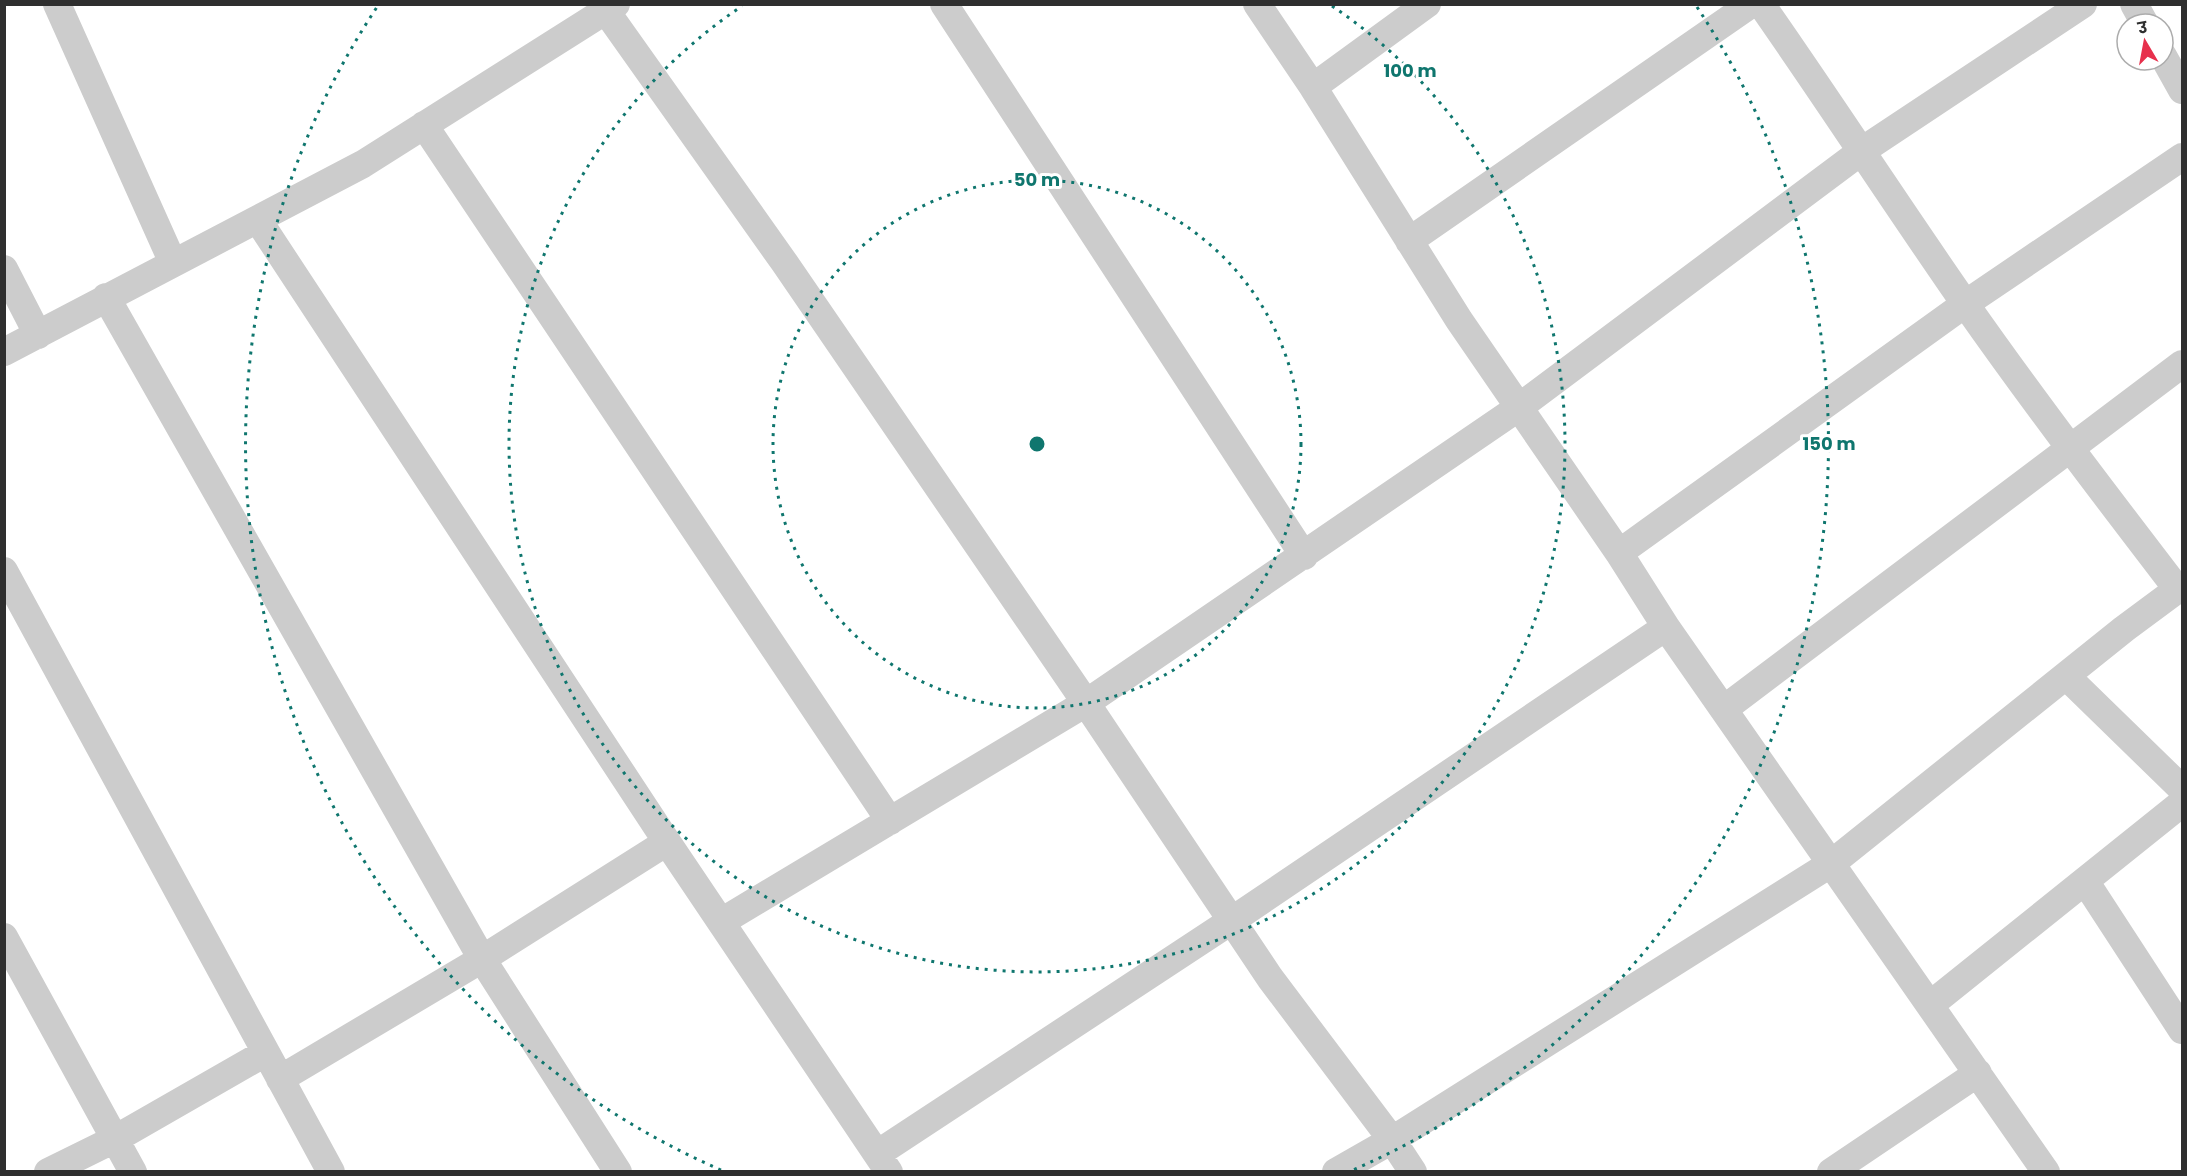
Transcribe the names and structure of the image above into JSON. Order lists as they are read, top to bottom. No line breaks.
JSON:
{"north":"top","rings":["100 m","50 m","150 m"]}
